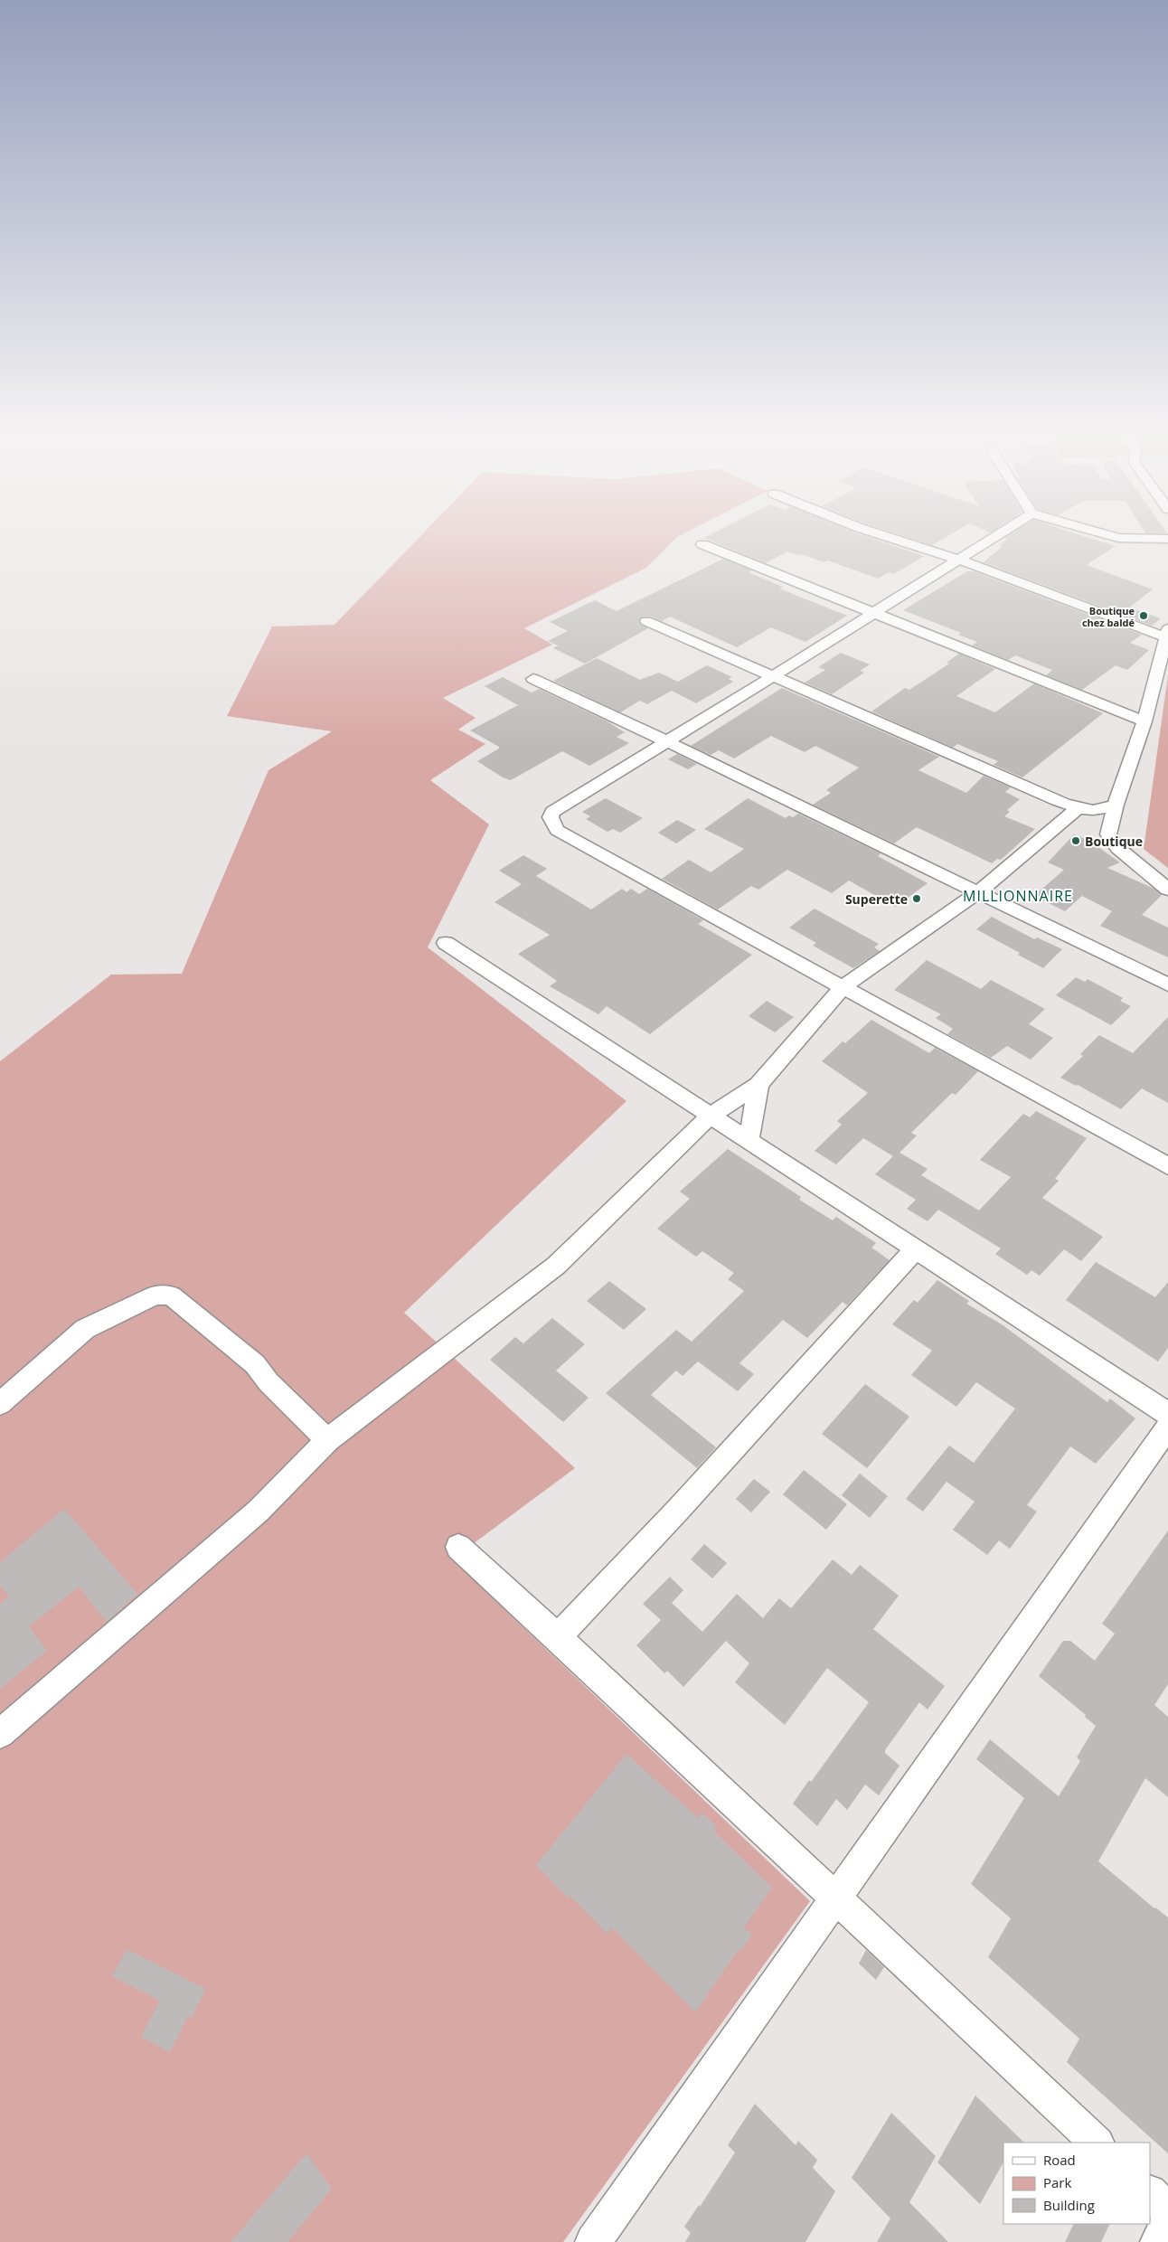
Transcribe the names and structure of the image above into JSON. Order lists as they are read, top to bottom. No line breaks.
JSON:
{"districts":["MILLIONNAIRE"],"places":["Boutique chez baldé","Boutique","Superette"],"legend":["Road","Park","Building"]}
